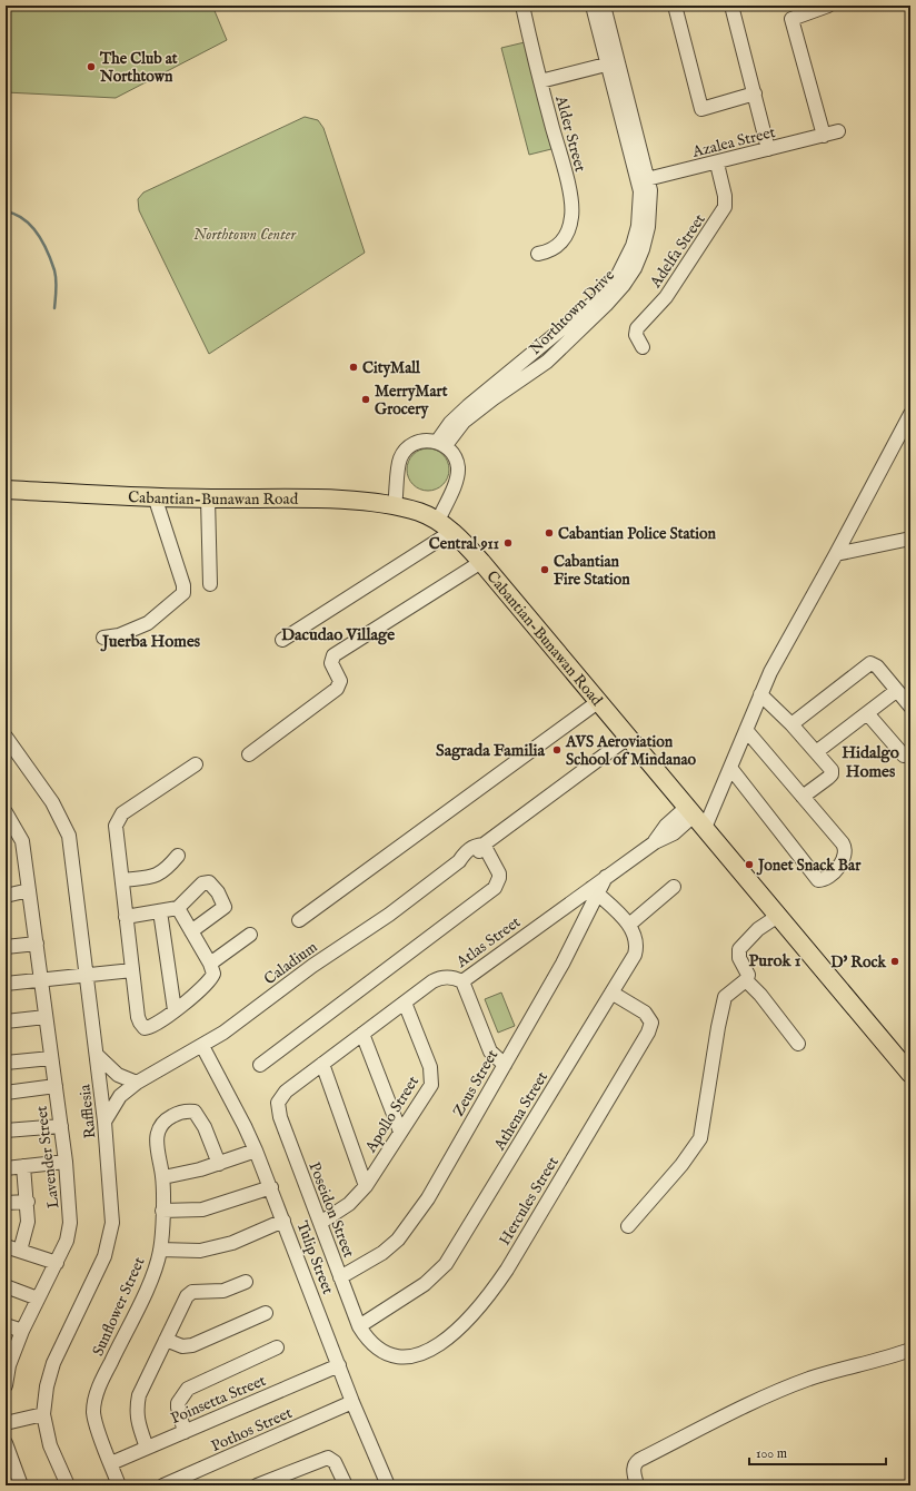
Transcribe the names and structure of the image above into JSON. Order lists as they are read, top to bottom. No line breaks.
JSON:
{"streets":{"main road":["Cabantian-Bunawan Road"],"street":["Alder Street","Azalea Street","Adelfa Street","Northtown Drive","Atlas Street","Caladium","Zeus Street","Athena Street","Rafflesia","Apollo Street","Lavender Street","Hercules Street","Poseidon Street","Tulip Street","Sunflower Street","Poinsetta Street","Pothos Street"]},"crossings":[["Azalea Street","Adelfa Street"],["Azalea Street","Northtown Drive"],["Cabantian-Bunawan Road","Caladium"],["Cabantian-Bunawan Road","Zeus Street"],["Atlas Street","Zeus Street"],["Atlas Street","Athena Street"],["Atlas Street","Apollo Street"],["Atlas Street","Poseidon Street"],["Caladium","Rafflesia"],["Caladium","Tulip Street"],["Zeus Street","Athena Street"],["Zeus Street","Poseidon Street"],["Athena Street","Hercules Street"],["Athena Street","Poseidon Street"],["Apollo Street","Poseidon Street"],["Hercules Street","Poseidon Street"],["Tulip Street","Poinsetta Street"],["Tulip Street","Pothos Street"],["Sunflower Street","Poinsetta Street"]],"districts":["Dacudao Village","Juerba Homes","Sagrada Familia","Hidalgo Homes","Purok 1"],"parks":["Northtown Center"],"places":["The Club at Northtown","CityMall","MerryMart Grocery","Cabantian Police Station","Central 911","Cabantian Fire Station","AVS Aeroviation School of Mindanao","Jonet Snack Bar","D' Rock"],"scale_bar":"100 m"}
